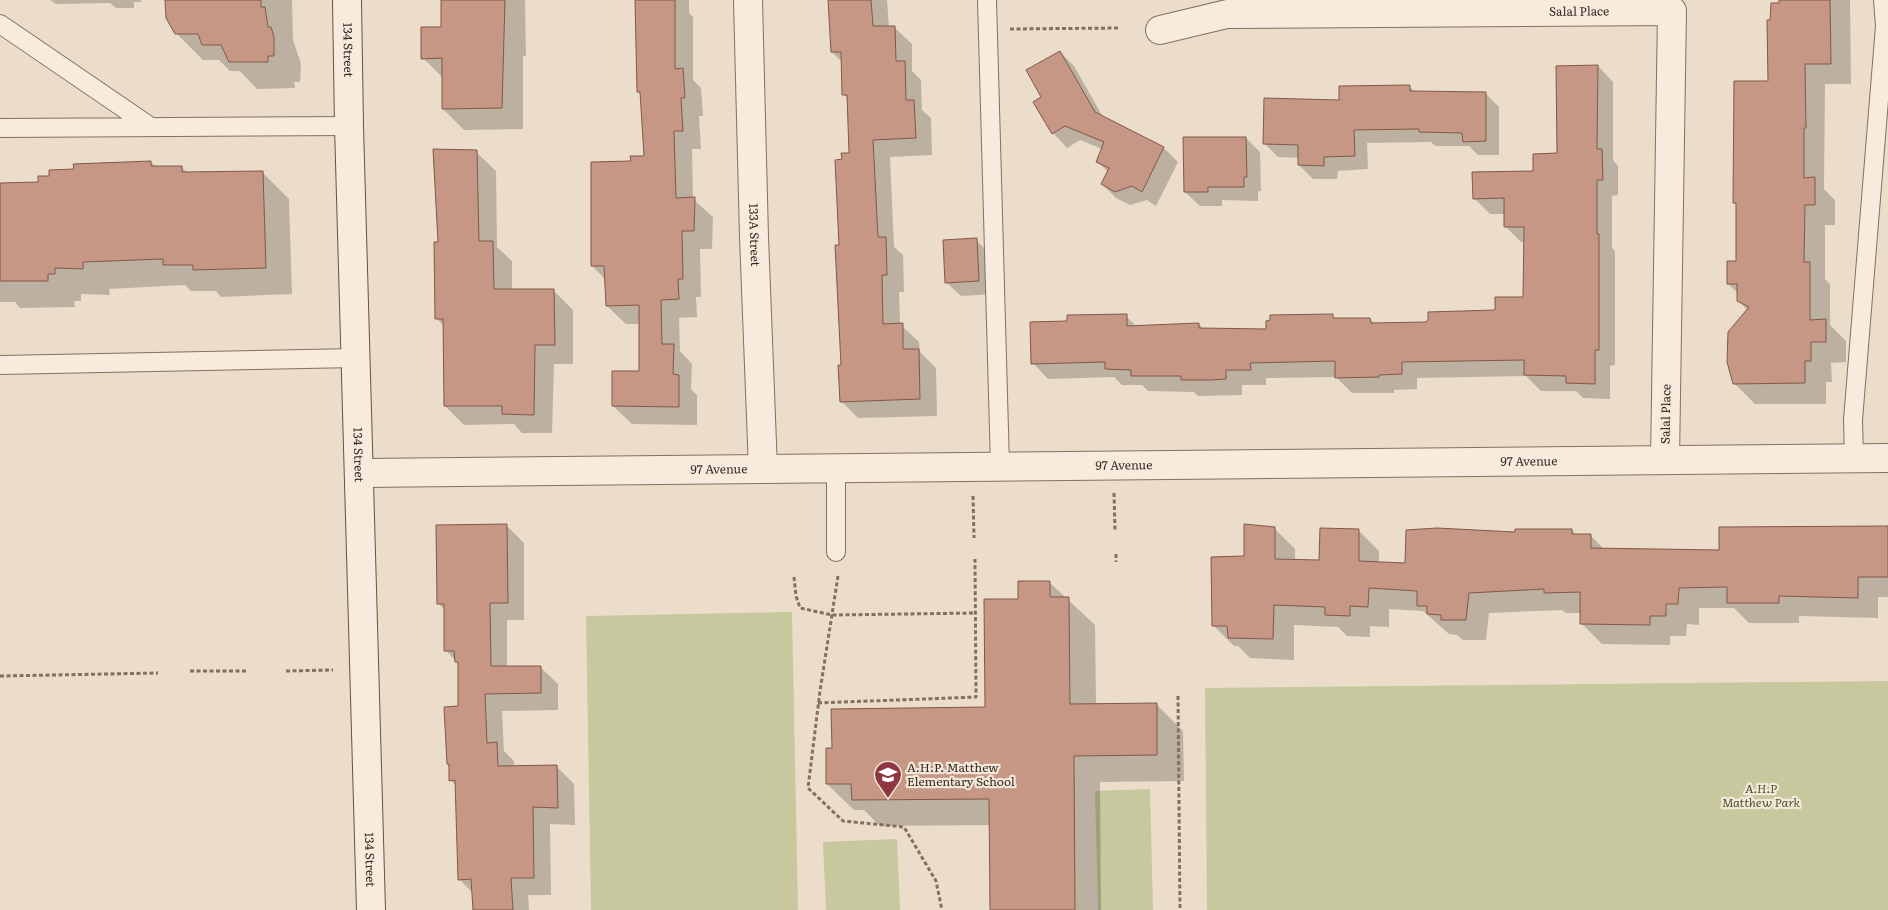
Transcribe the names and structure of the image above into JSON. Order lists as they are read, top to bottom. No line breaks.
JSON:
{"streets":{"street":["Salal Place","134 Street","133A Street","97 Avenue"]},"crossings":[["Salal Place","97 Avenue"],["134 Street","97 Avenue"],["133A Street","97 Avenue"]],"parks":["A.H.P Matthew Park"],"places":{"school or university":["A.H.P. Matthew Elementary School"]}}
